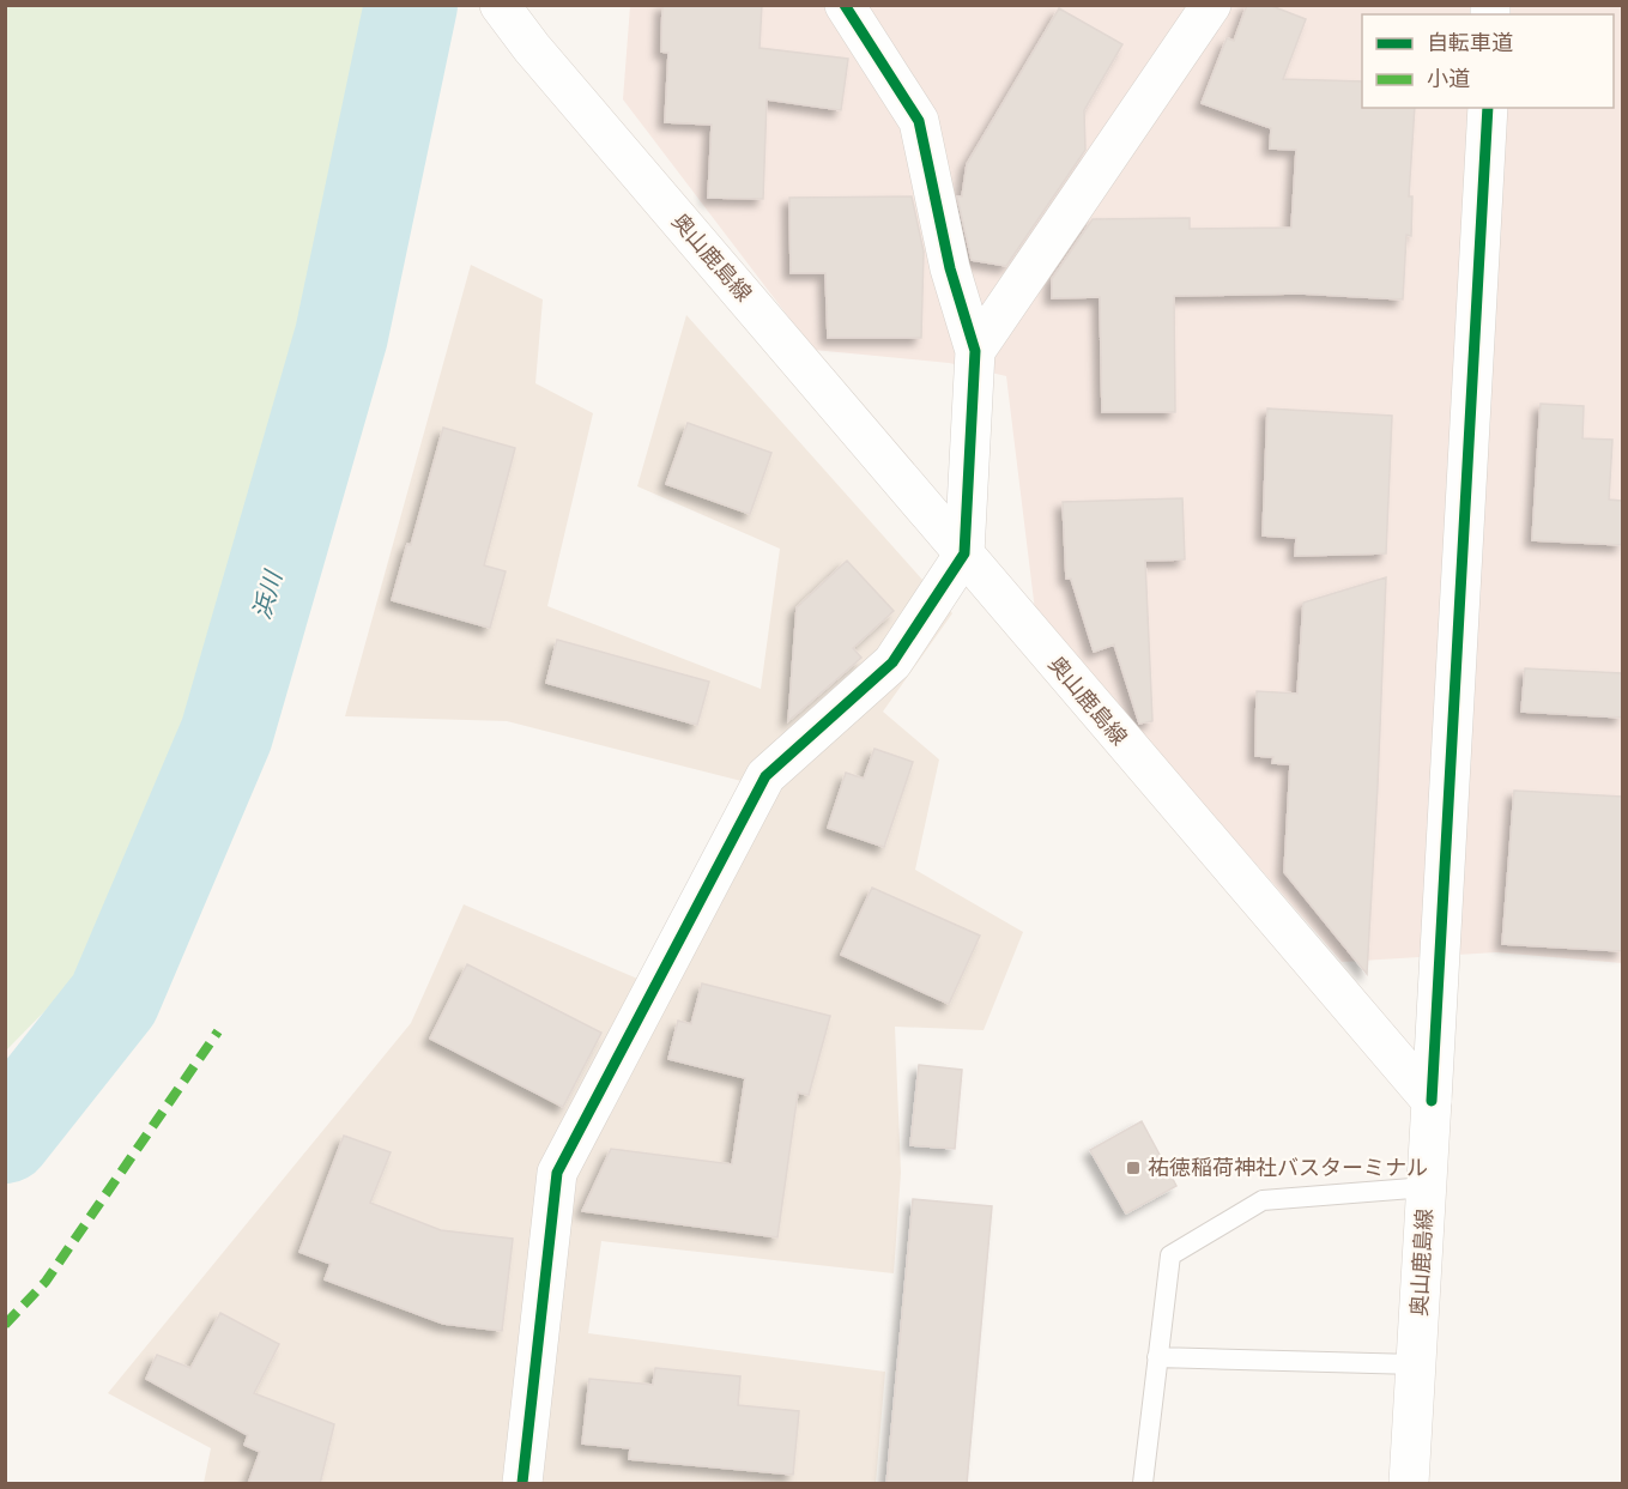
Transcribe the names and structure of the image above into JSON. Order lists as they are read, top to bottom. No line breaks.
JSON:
{"streets":{"street":["奥山鹿島線"]},"water":["浜川"],"places":{"transit":["祐徳稲荷神社バスターミナル"]},"legend":["自転車道","小道"]}
